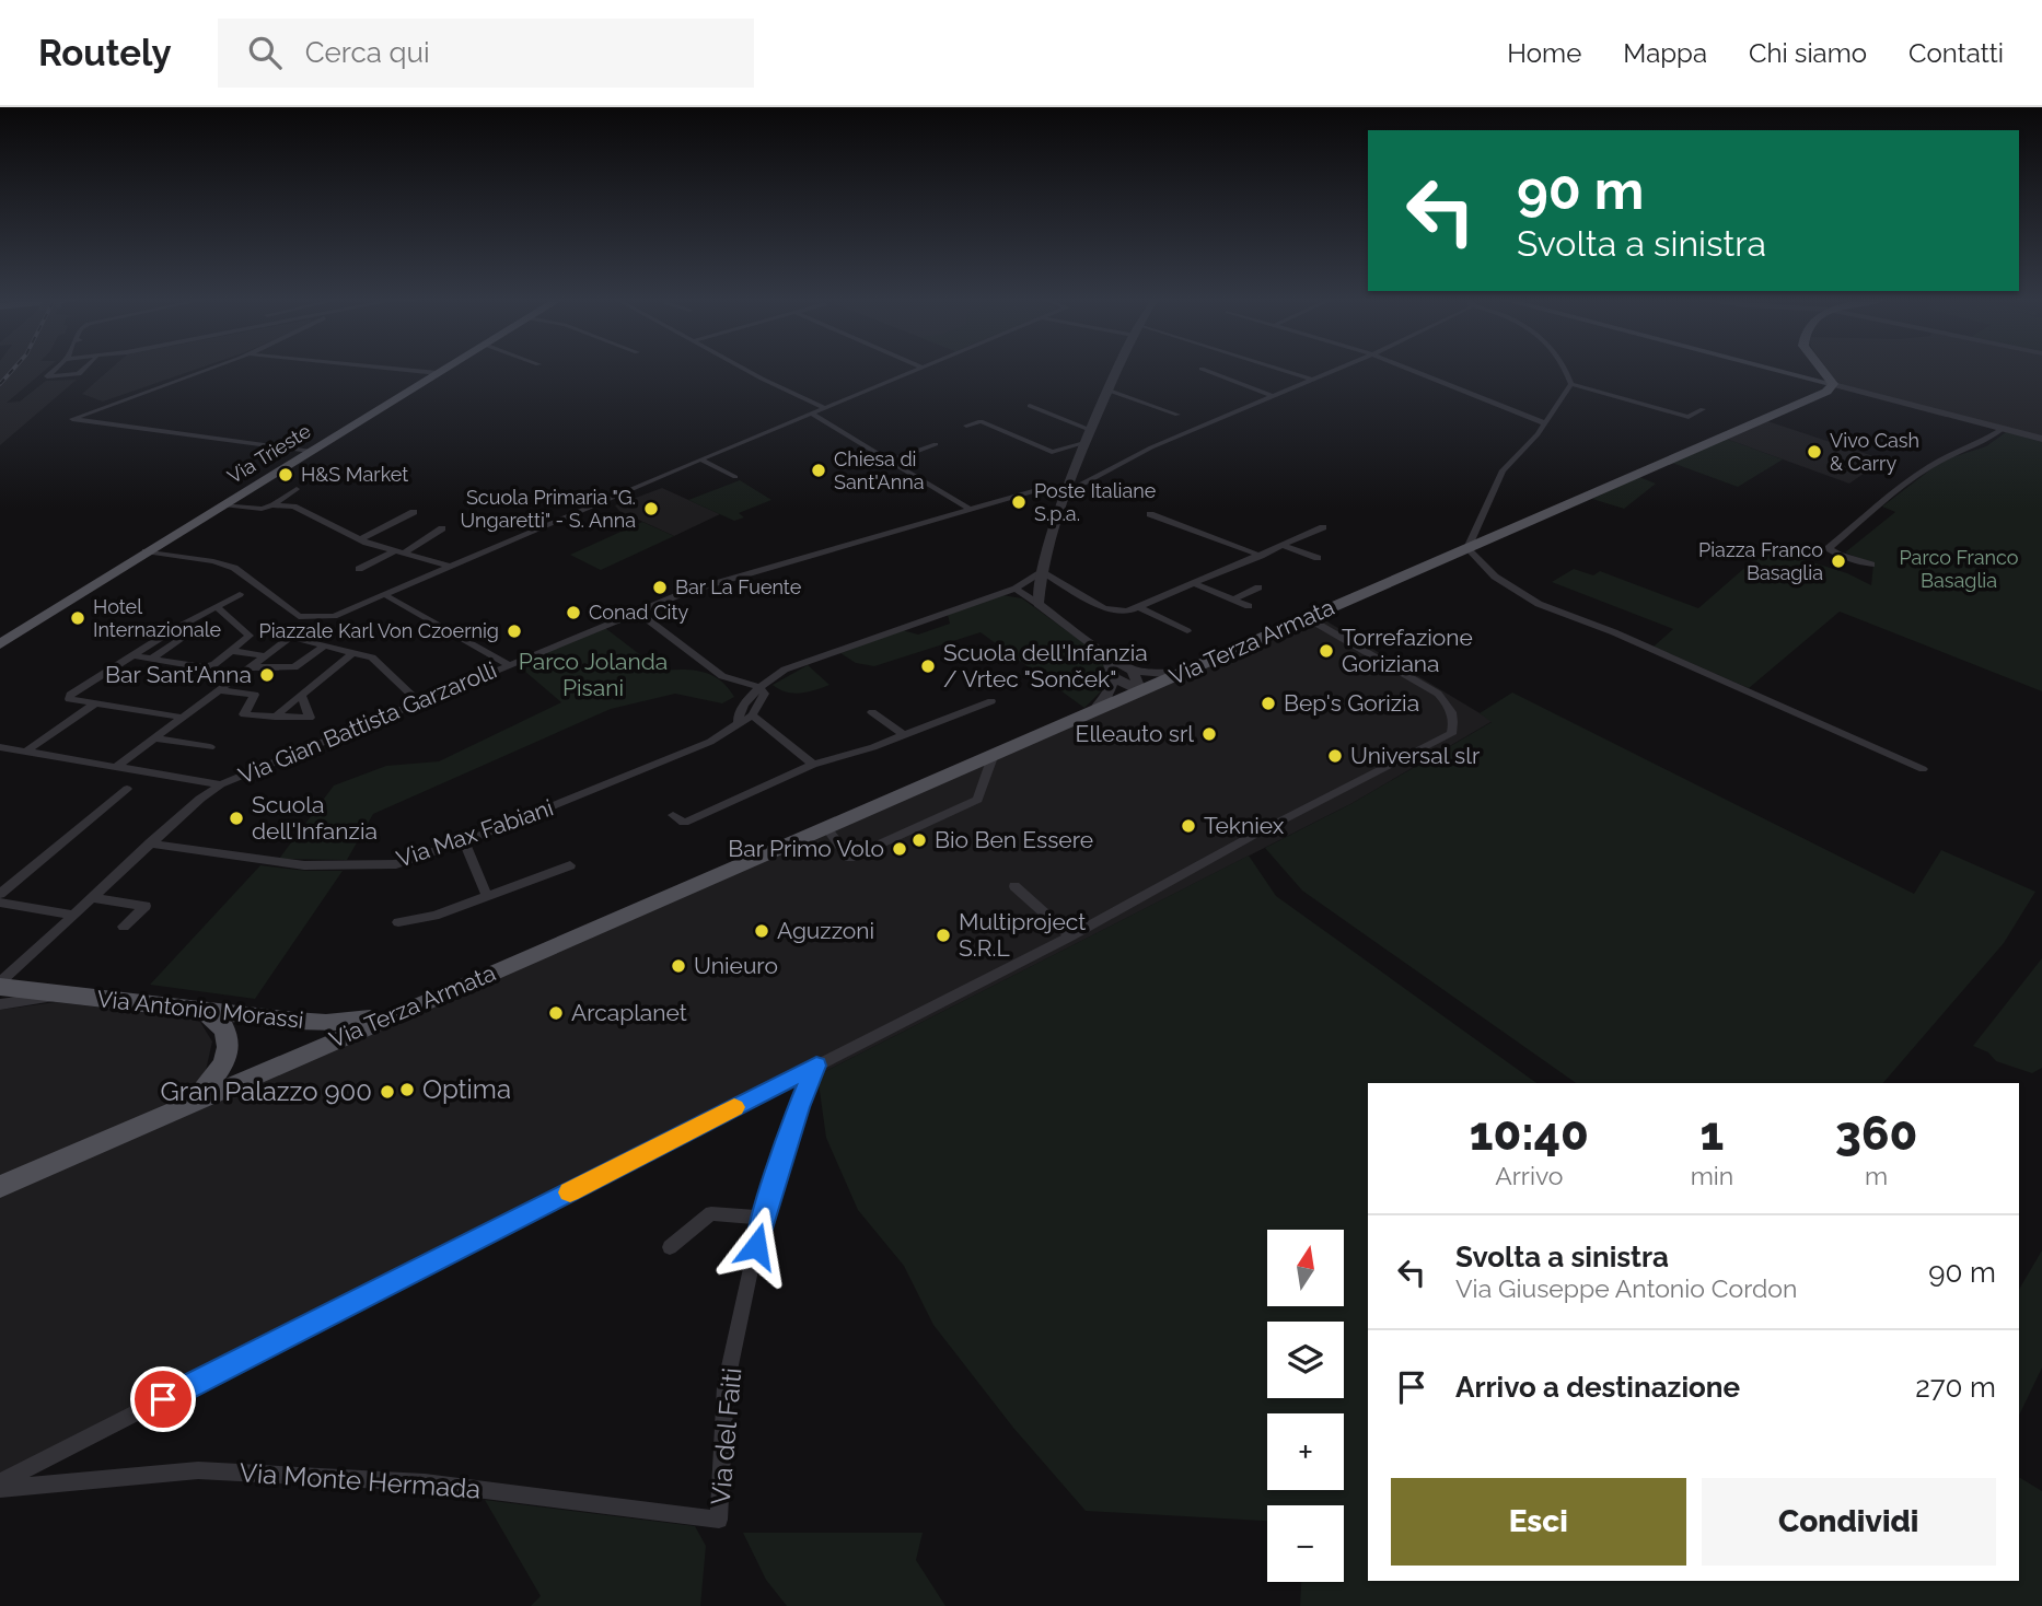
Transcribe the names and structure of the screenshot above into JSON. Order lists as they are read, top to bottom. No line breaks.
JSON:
{"streets":{"main road":["Via Trieste","Via Terza Armata","Via Antonio Morassi"],"street":["Via Gian Battista Garzarolli","Via Max Fabiani","Via del Faiti","Via Monte Hermada"]},"crossings":[["Via Terza Armata","Via Antonio Morassi"],["Via Gian Battista Garzarolli","Via Max Fabiani"],["Via Gian Battista Garzarolli","Via Antonio Morassi"],["Via del Faiti","Via Monte Hermada"]],"parks":["Parco Franco Basaglia","Parco Jolanda Pisani"],"places":["Vivo Cash & Carry","Chiesa di Sant'Anna","H&S Market","Poste Italiane S.p.a.","Scuola Primaria \"G. Ungaretti\" - S. Anna","Piazza Franco Basaglia","Bar La Fuente","Conad City","Hotel Internazionale","Piazzale Karl Von Czoernig","Torrefazione Goriziana","Scuola dell'Infanzia / Vrtec \"Sonček\"","Bar Sant'Anna","Bep's Gorizia","Elleauto srl","Universal slr","Scuola dell'Infanzia","Tekniex","Bio Ben Essere","Bar Primo Volo","Aguzzoni","Multiproject S.R.L","Unieuro","Arcaplanet","Optima","Gran Palazzo 900"],"north":"top","page":{"header":"Routely","search":"Cerca qui","nav":["Home","Mappa","Chi siamo","Contatti"],"turn":["90 m","Svolta a sinistra"],"eta":["10:40","Arrivo","1","min","360","m"],"list":[{"name":"Svolta a sinistra","note":"Via Giuseppe Antonio Cordon","value":"90 m"},{"name":"Arrivo a destinazione","value":"270 m"}],"map_buttons":["+","−"],"buttons":["Esci","Condividi"]}}
